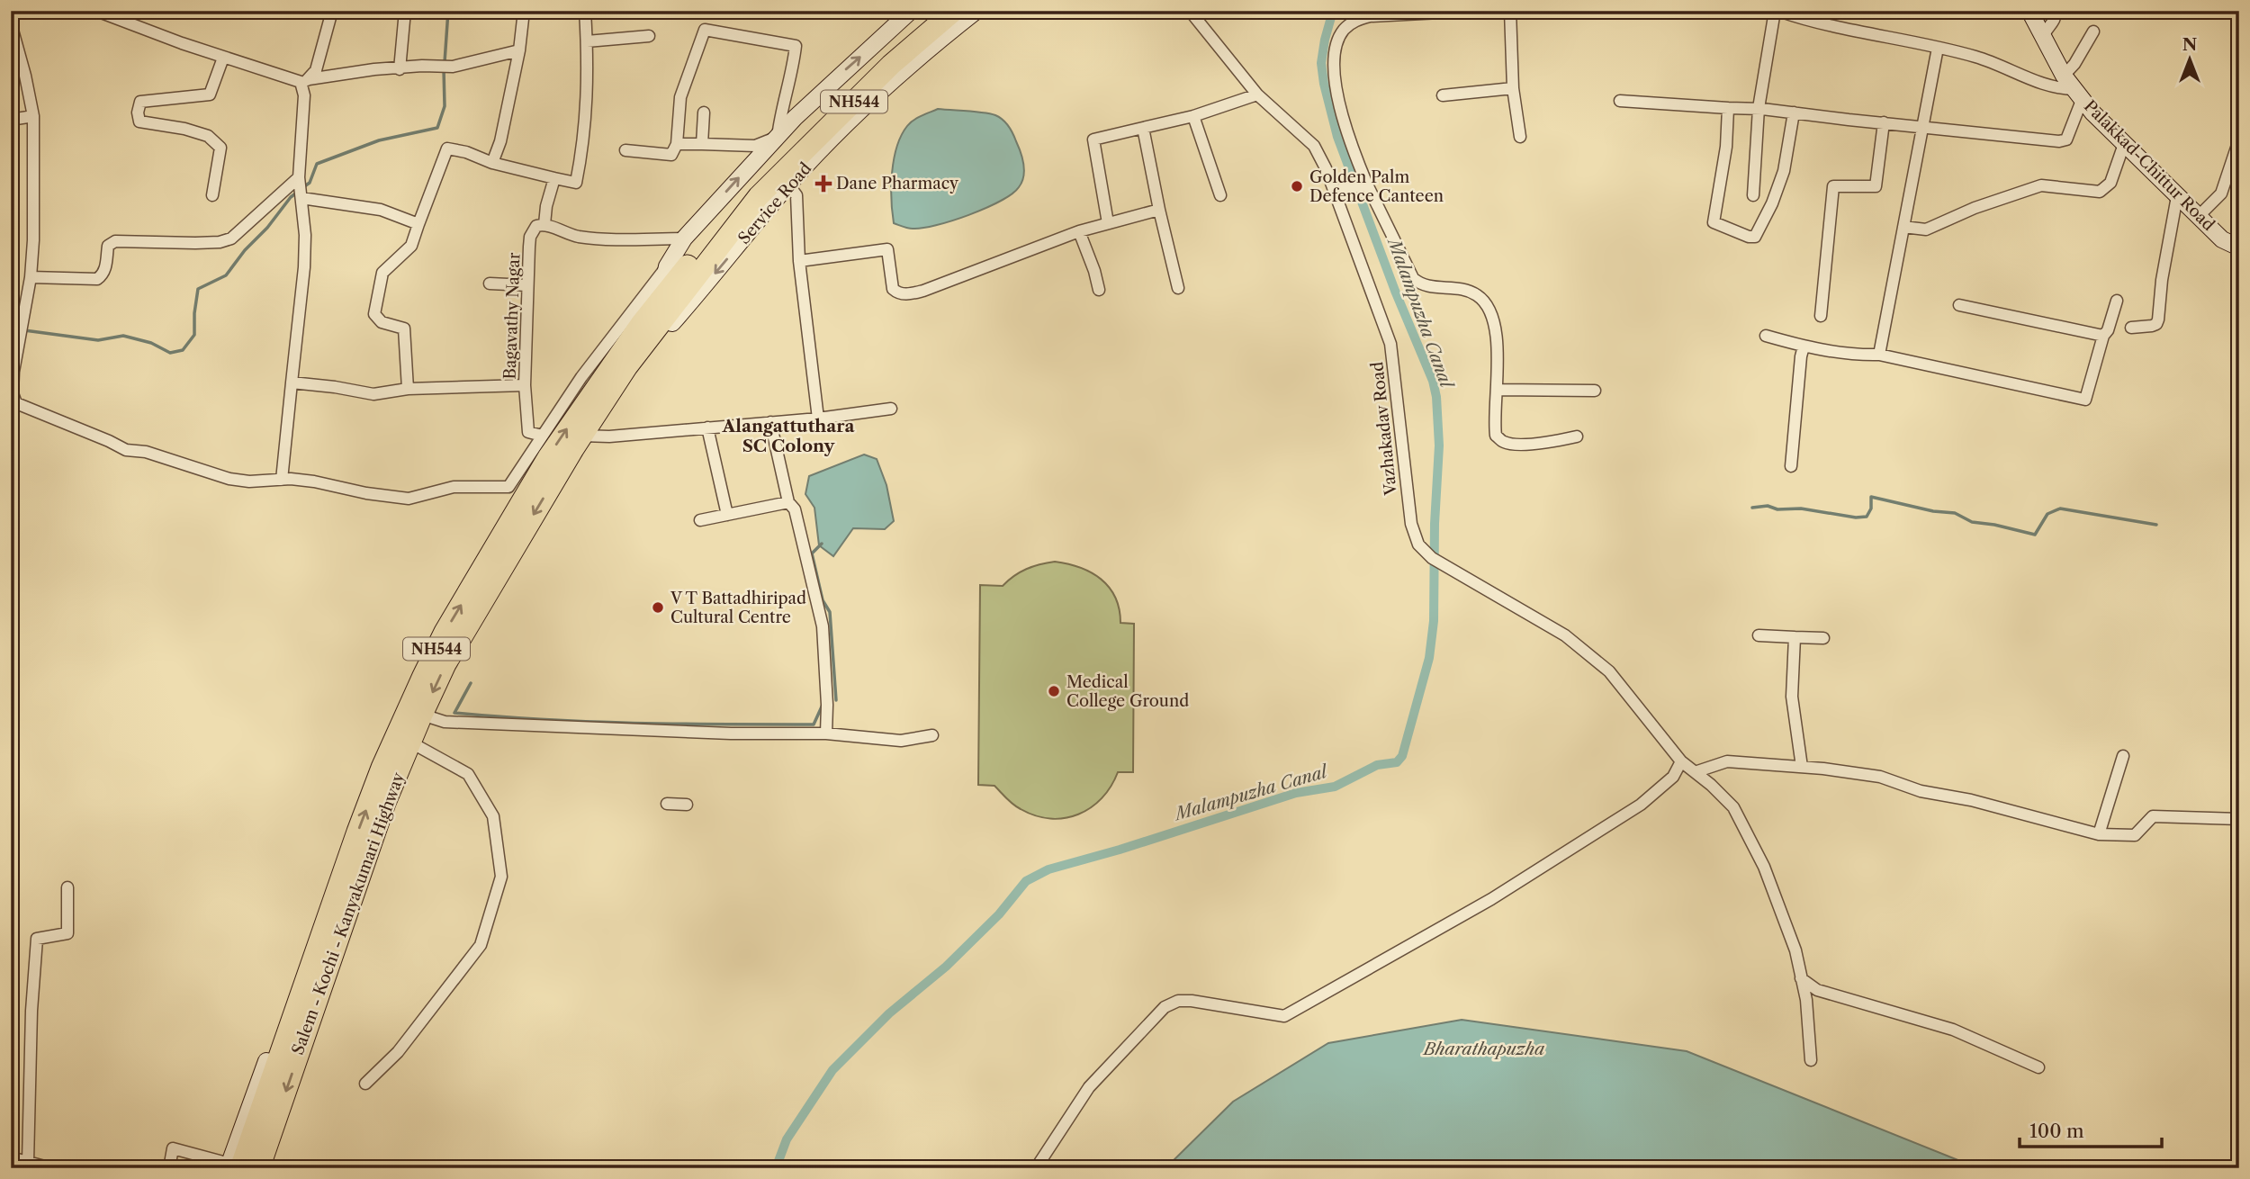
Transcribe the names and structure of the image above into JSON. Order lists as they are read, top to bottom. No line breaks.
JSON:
{"streets":{"highway":["NH544","Salem - Kochi - Kanyakumari Highway"],"street":["Palakkad-Chittur Road","Service Road","Bagavathy Nagar","Vazhakadav Road"]},"crossings":[["Service Road","Salem - Kochi - Kanyakumari Highway"]],"districts":["Alangattuthara SC Colony"],"water":["Malampuzha Canal","Bharathapuzha"],"places":{"health":["Dane Pharmacy"],"other":["Golden Palm Defence Canteen","V T Battadhiripad Cultural Centre","Medical College Ground"]},"scale_bar":"100 m","north":"top"}
